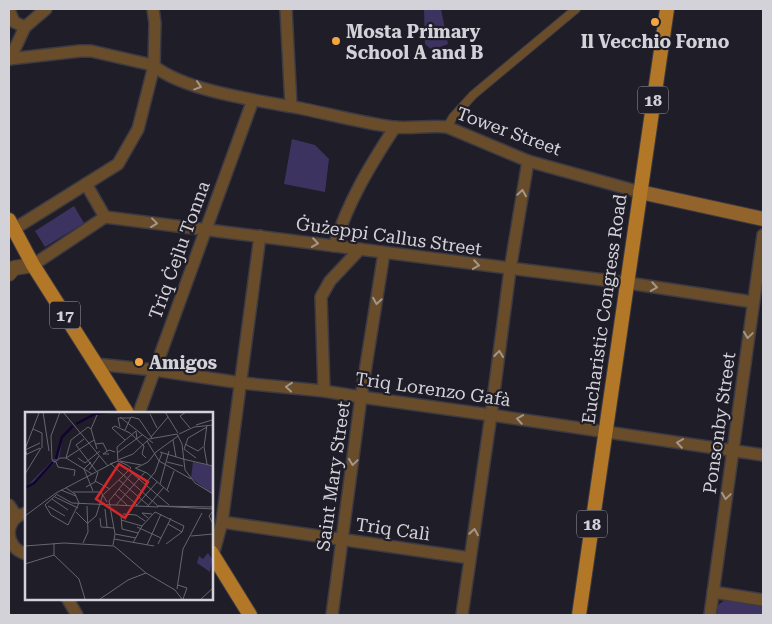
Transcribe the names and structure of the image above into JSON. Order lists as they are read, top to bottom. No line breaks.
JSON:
{"streets":{"main road":["18","Tower Street","Eucharistic Congress Road","17"],"street":["Ġużeppi Callus Street","Triq Ċejlu Tonna","Triq Lorenzo Gafà","Ponsonby Street","Saint Mary Street","Triq Calì"]},"crossings":[["Tower Street","Triq Ċejlu Tonna"],["Tower Street","Eucharistic Congress Road"],["Ġużeppi Callus Street","Triq Ċejlu Tonna"],["Ġużeppi Callus Street","Eucharistic Congress Road"],["Ġużeppi Callus Street","Ponsonby Street"],["Ġużeppi Callus Street","Saint Mary Street"],["Triq Ċejlu Tonna","Triq Lorenzo Gafà"],["Eucharistic Congress Road","Triq Lorenzo Gafà"],["17","Triq Lorenzo Gafà"],["Triq Lorenzo Gafà","Ponsonby Street"],["Triq Lorenzo Gafà","Saint Mary Street"],["Saint Mary Street","Triq Calì"]],"one_way":["Ġużeppi Callus Street","Triq Lorenzo Gafà","Ponsonby Street"],"places":["Il Vecchio Forno","Mosta Primary School A and B","Amigos"]}
